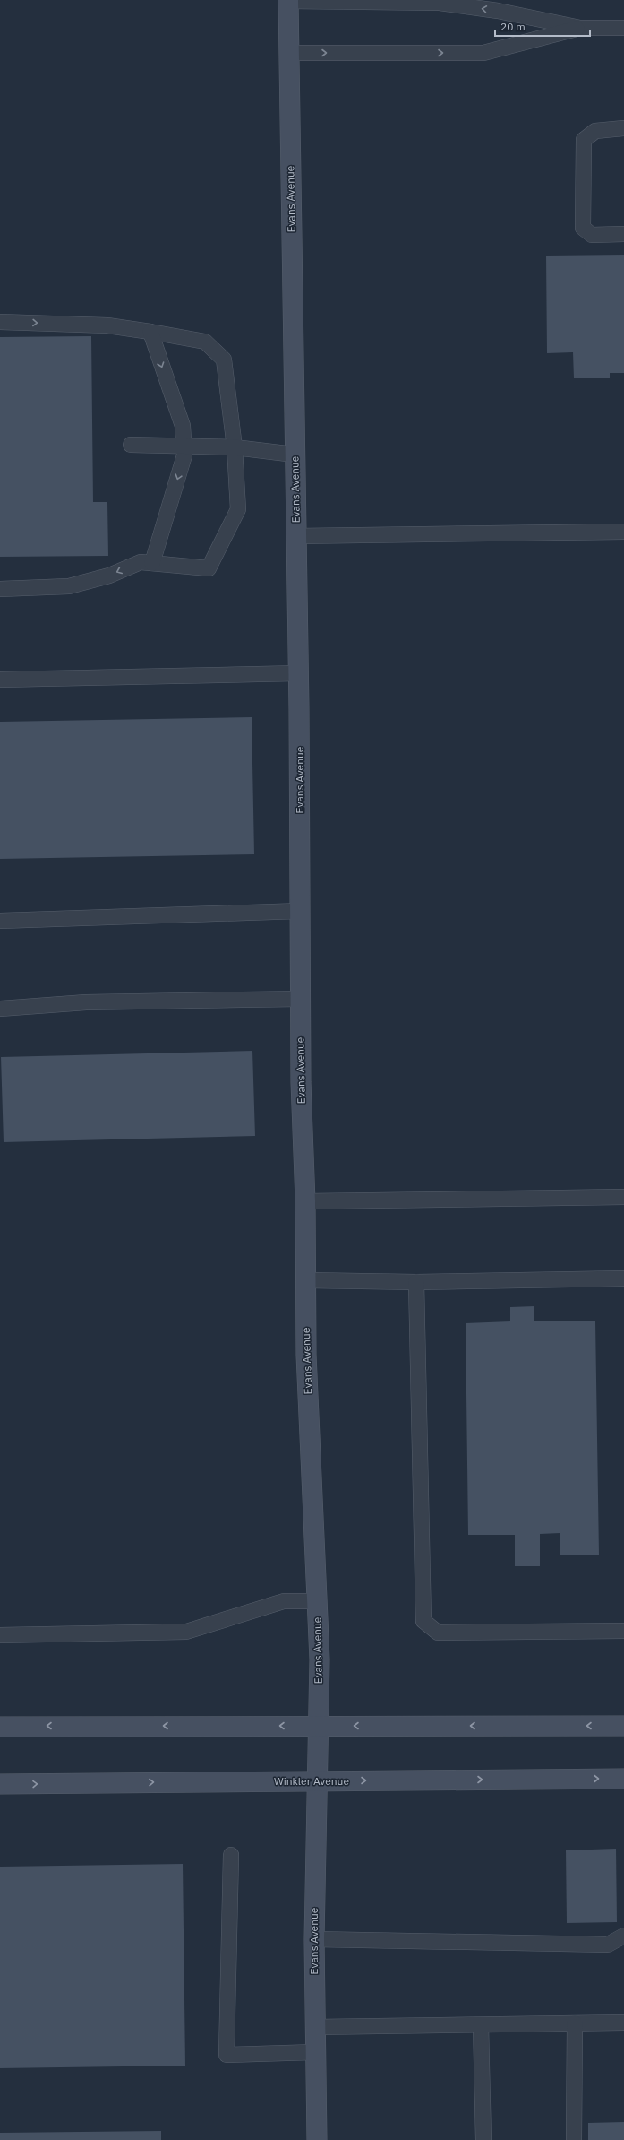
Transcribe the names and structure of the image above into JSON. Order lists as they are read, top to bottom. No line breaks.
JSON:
{"streets":{"street":["Evans Avenue","Winkler Avenue"]},"crossings":[["Evans Avenue","Winkler Avenue"]],"scale_bar":"20 m"}
